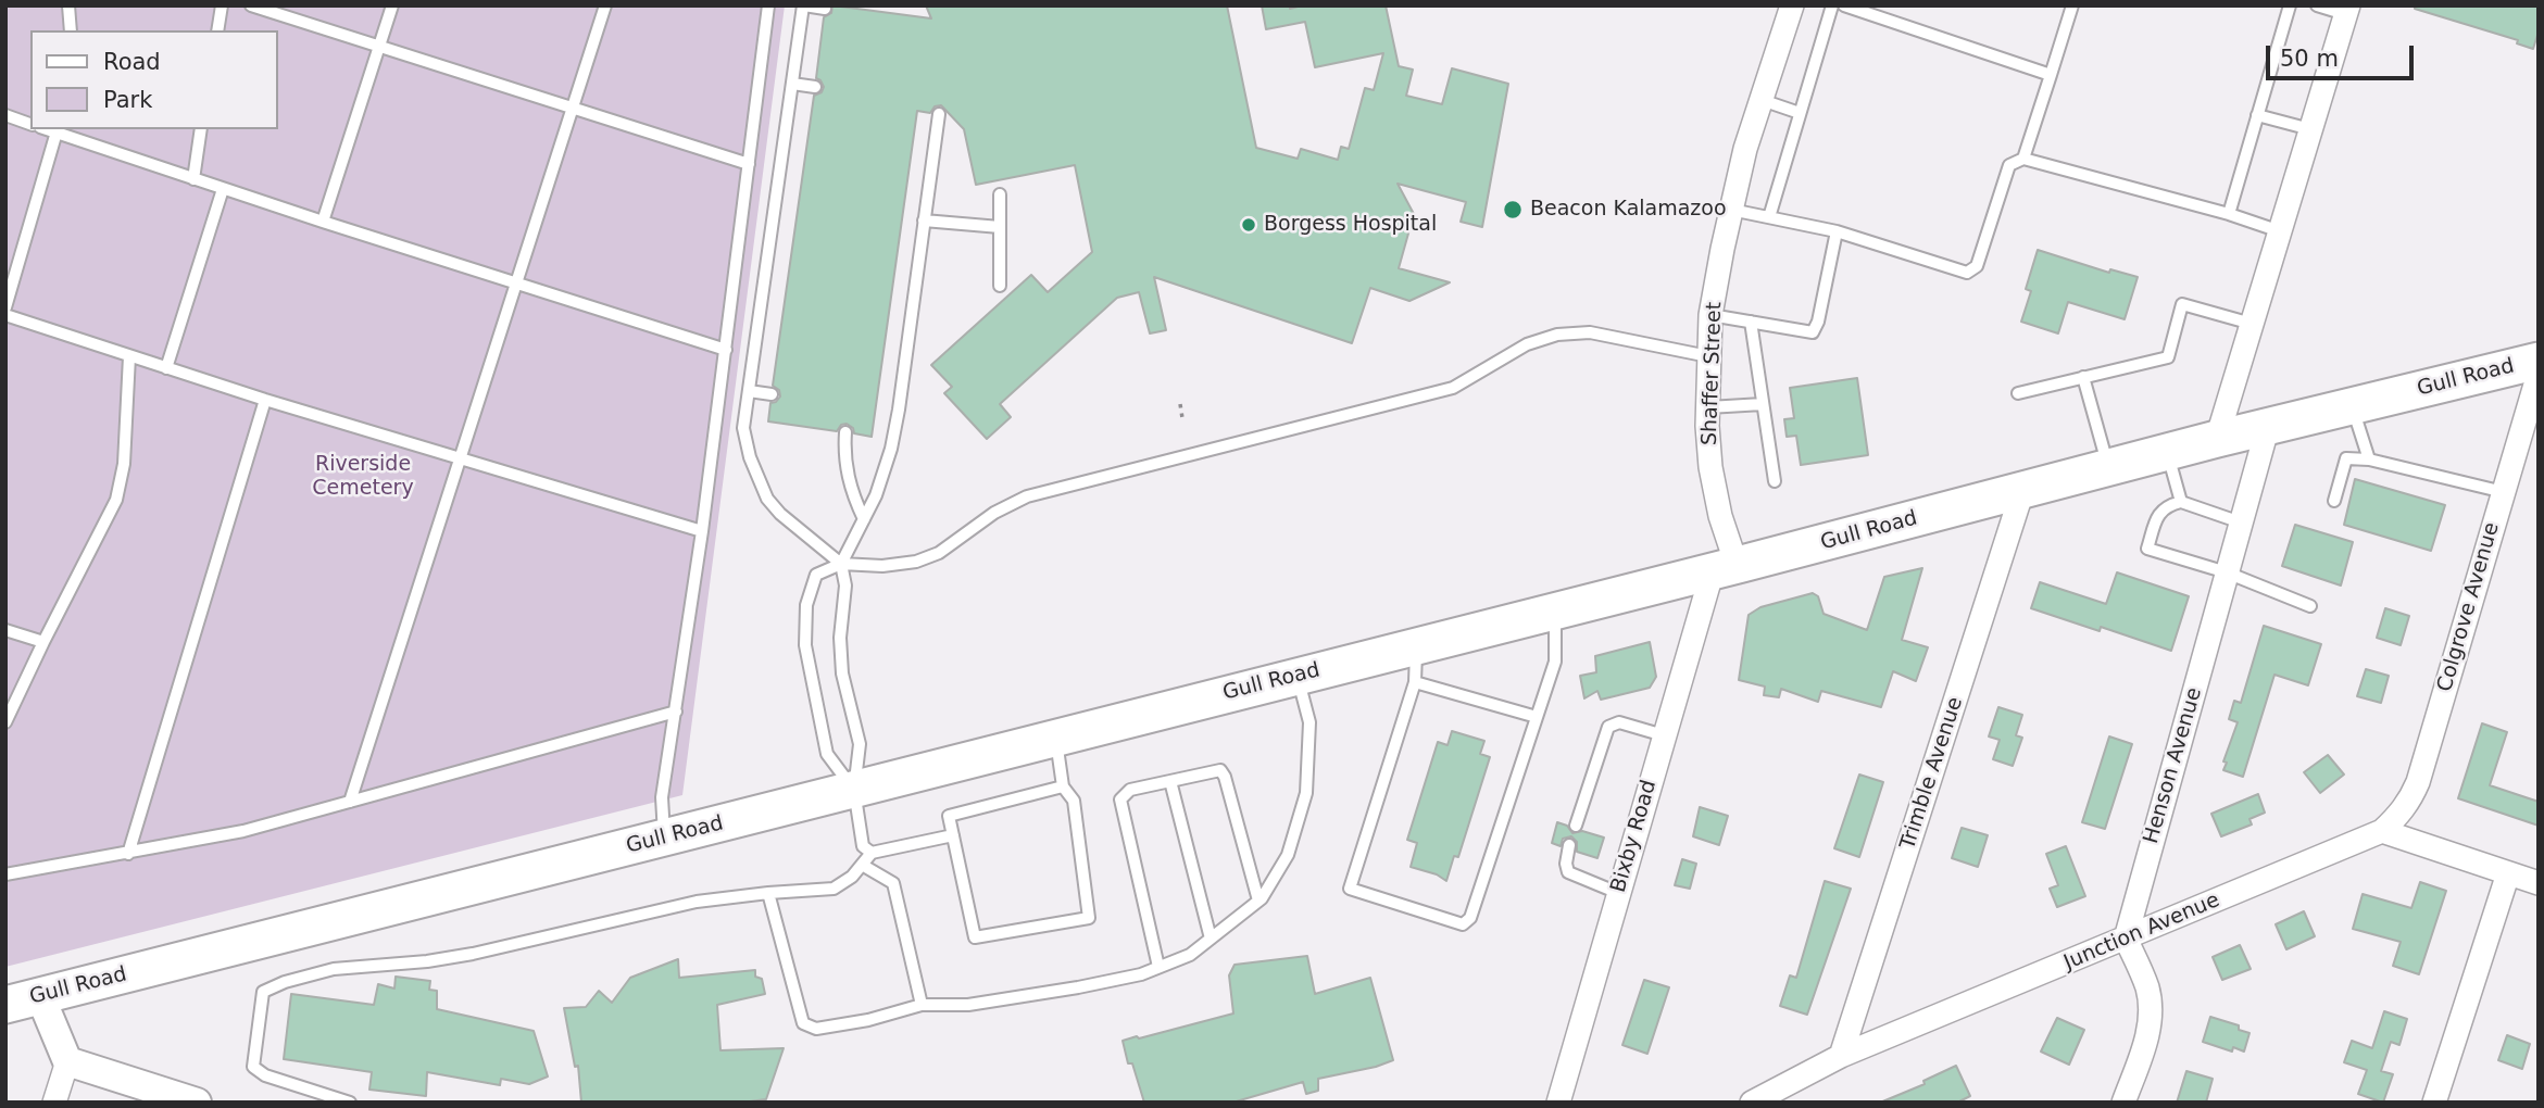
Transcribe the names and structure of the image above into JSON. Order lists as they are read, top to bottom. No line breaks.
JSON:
{"streets":{"main road":["Gull Road"],"street":["Shaffer Street","Colgrove Avenue","Henson Avenue","Trimble Avenue","Bixby Road","Junction Avenue"]},"crossings":[["Shaffer Street","Gull Road"],["Shaffer Street","Bixby Road"],["Gull Road","Henson Avenue"],["Gull Road","Trimble Avenue"],["Gull Road","Bixby Road"],["Colgrove Avenue","Junction Avenue"],["Henson Avenue","Junction Avenue"],["Trimble Avenue","Junction Avenue"]],"parks":["Riverside Cemetery"],"places":["Beacon Kalamazoo","Borgess Hospital"],"legend":["Road","Park"],"scale_bar":"50 m"}
